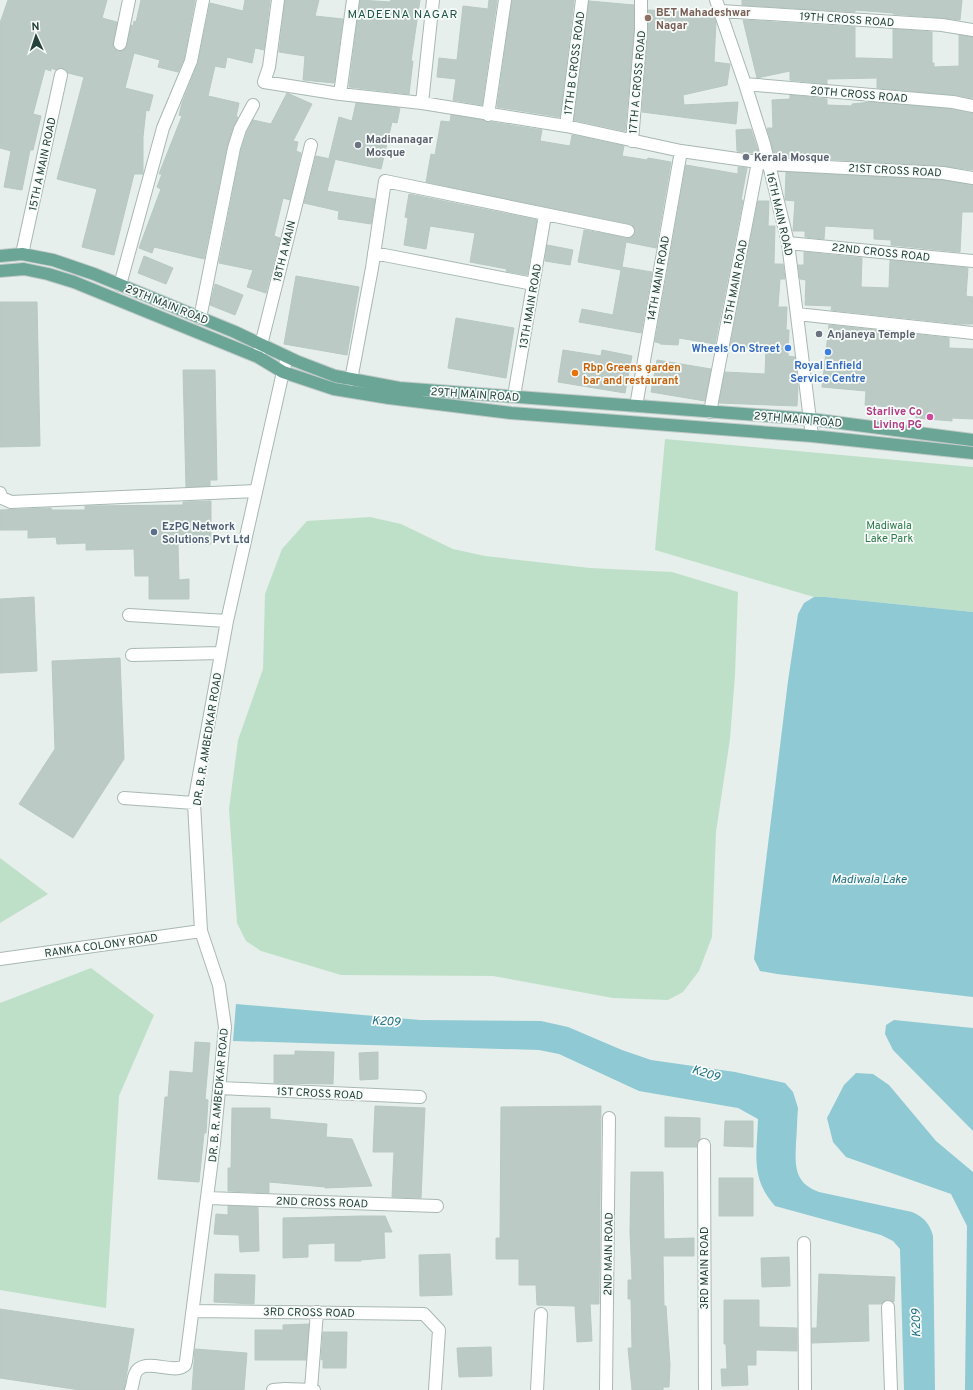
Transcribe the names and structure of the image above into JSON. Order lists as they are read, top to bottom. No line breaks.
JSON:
{"streets":{"main road":["29TH MAIN ROAD"],"street":["19TH CROSS ROAD","17TH B CROSS ROAD","17TH A CROSS ROAD","20TH CROSS ROAD","15TH A MAIN ROAD","21ST CROSS ROAD","16TH MAIN ROAD","18TH A MAIN","22ND CROSS ROAD","14TH MAIN ROAD","15TH MAIN ROAD","13TH MAIN ROAD","DR. B. R. AMBEDKAR ROAD","RANKA COLONY ROAD","1ST CROSS ROAD","2ND CROSS ROAD","2ND MAIN ROAD","3RD MAIN ROAD","3RD CROSS ROAD"]},"crossings":[["19TH CROSS ROAD","16TH MAIN ROAD"],["17TH B CROSS ROAD","21ST CROSS ROAD"],["17TH A CROSS ROAD","21ST CROSS ROAD"],["20TH CROSS ROAD","16TH MAIN ROAD"],["15TH A MAIN ROAD","29TH MAIN ROAD"],["21ST CROSS ROAD","16TH MAIN ROAD"],["21ST CROSS ROAD","14TH MAIN ROAD"],["21ST CROSS ROAD","15TH MAIN ROAD"],["16TH MAIN ROAD","22ND CROSS ROAD"],["16TH MAIN ROAD","15TH MAIN ROAD"],["16TH MAIN ROAD","29TH MAIN ROAD"],["18TH A MAIN","29TH MAIN ROAD"],["14TH MAIN ROAD","29TH MAIN ROAD"],["15TH MAIN ROAD","29TH MAIN ROAD"],["29TH MAIN ROAD","13TH MAIN ROAD"],["29TH MAIN ROAD","DR. B. R. AMBEDKAR ROAD"],["DR. B. R. AMBEDKAR ROAD","RANKA COLONY ROAD"],["DR. B. R. AMBEDKAR ROAD","1ST CROSS ROAD"],["DR. B. R. AMBEDKAR ROAD","2ND CROSS ROAD"],["DR. B. R. AMBEDKAR ROAD","3RD CROSS ROAD"]],"districts":["MADEENA NAGAR"],"water":["Madiwala Lake","K209"],"parks":["Madiwala Lake Park"],"places":["BET Mahadeshwar Nagar","Madinanagar Mosque","Kerala Mosque","Anjaneya Temple","Wheels On Street","Royal Enfield Service Centre","Rbp Greens garden bar and restaurant","Starlive Co Living PG","EzPG Network Solutions Pvt Ltd"],"north":"top"}
